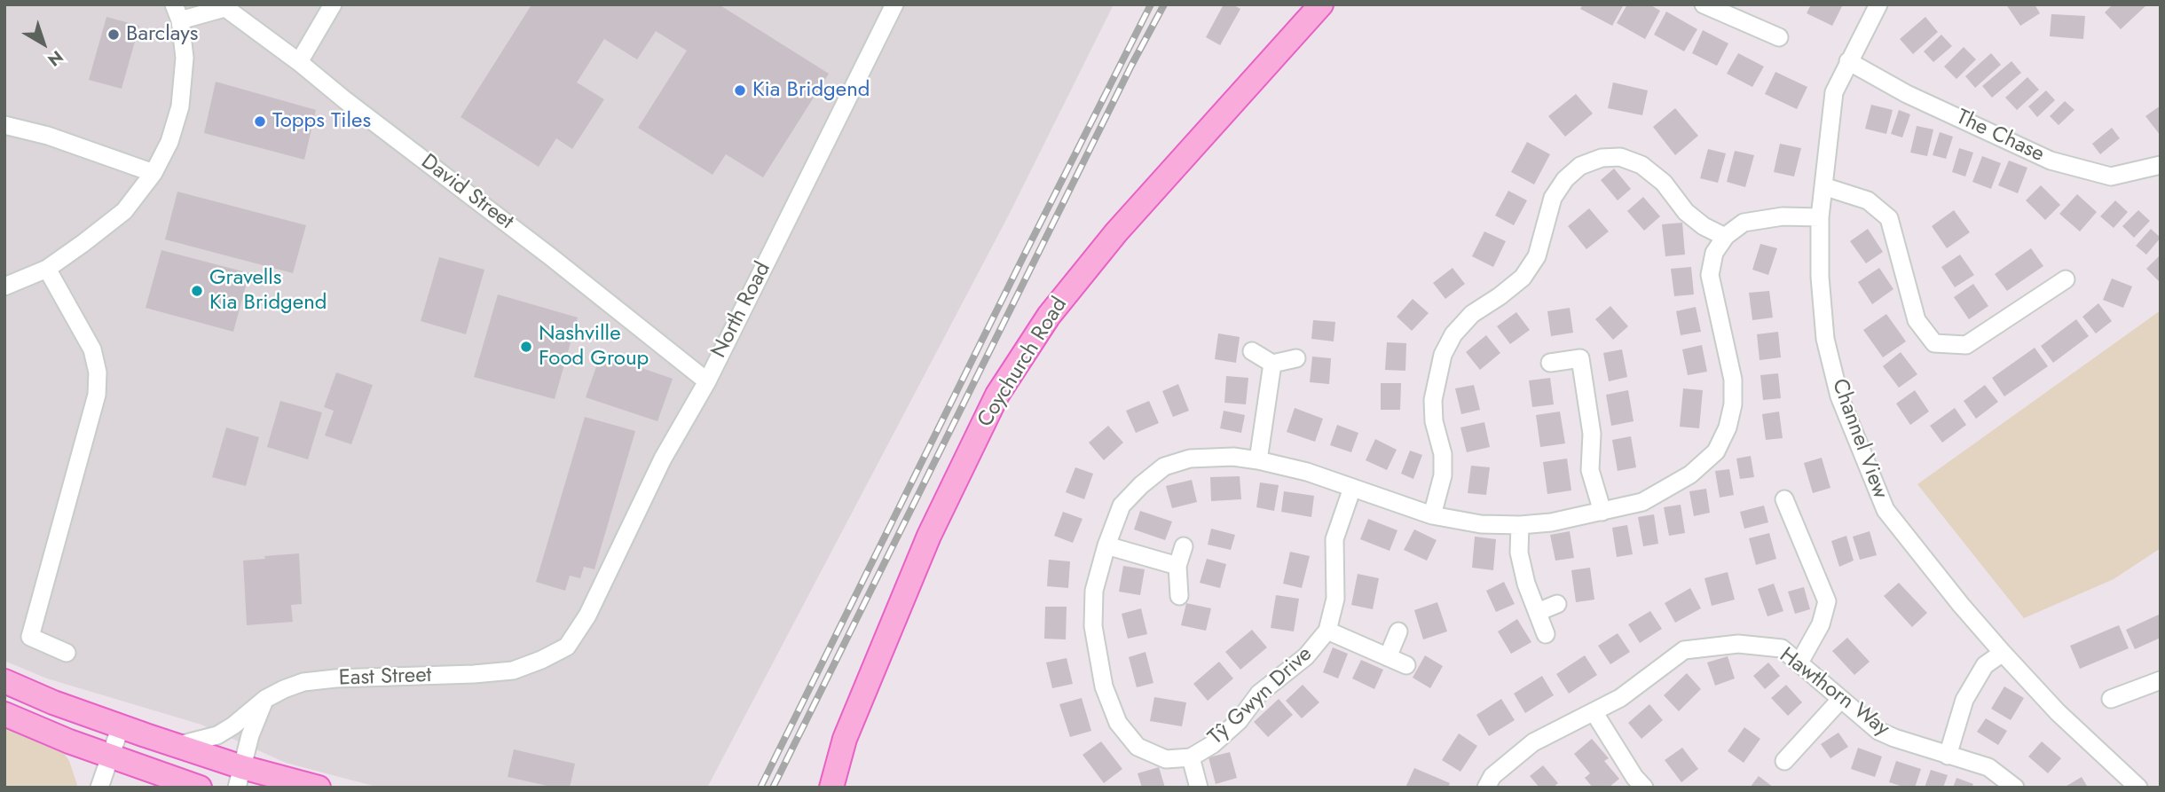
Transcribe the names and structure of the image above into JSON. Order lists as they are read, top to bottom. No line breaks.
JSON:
{"streets":{"main road":["Coychurch Road"],"street":["The Chase","David Street","North Road","Channel View","East Street","Hawthorn Way","Tŷ Gwyn Drive"]},"crossings":[["The Chase","Channel View"],["David Street","North Road"],["North Road","East Street"]],"places":["Barclays","Kia Bridgend","Topps Tiles","Gravells Kia Bridgend","Nashville Food Group"],"north":"bottom right"}
